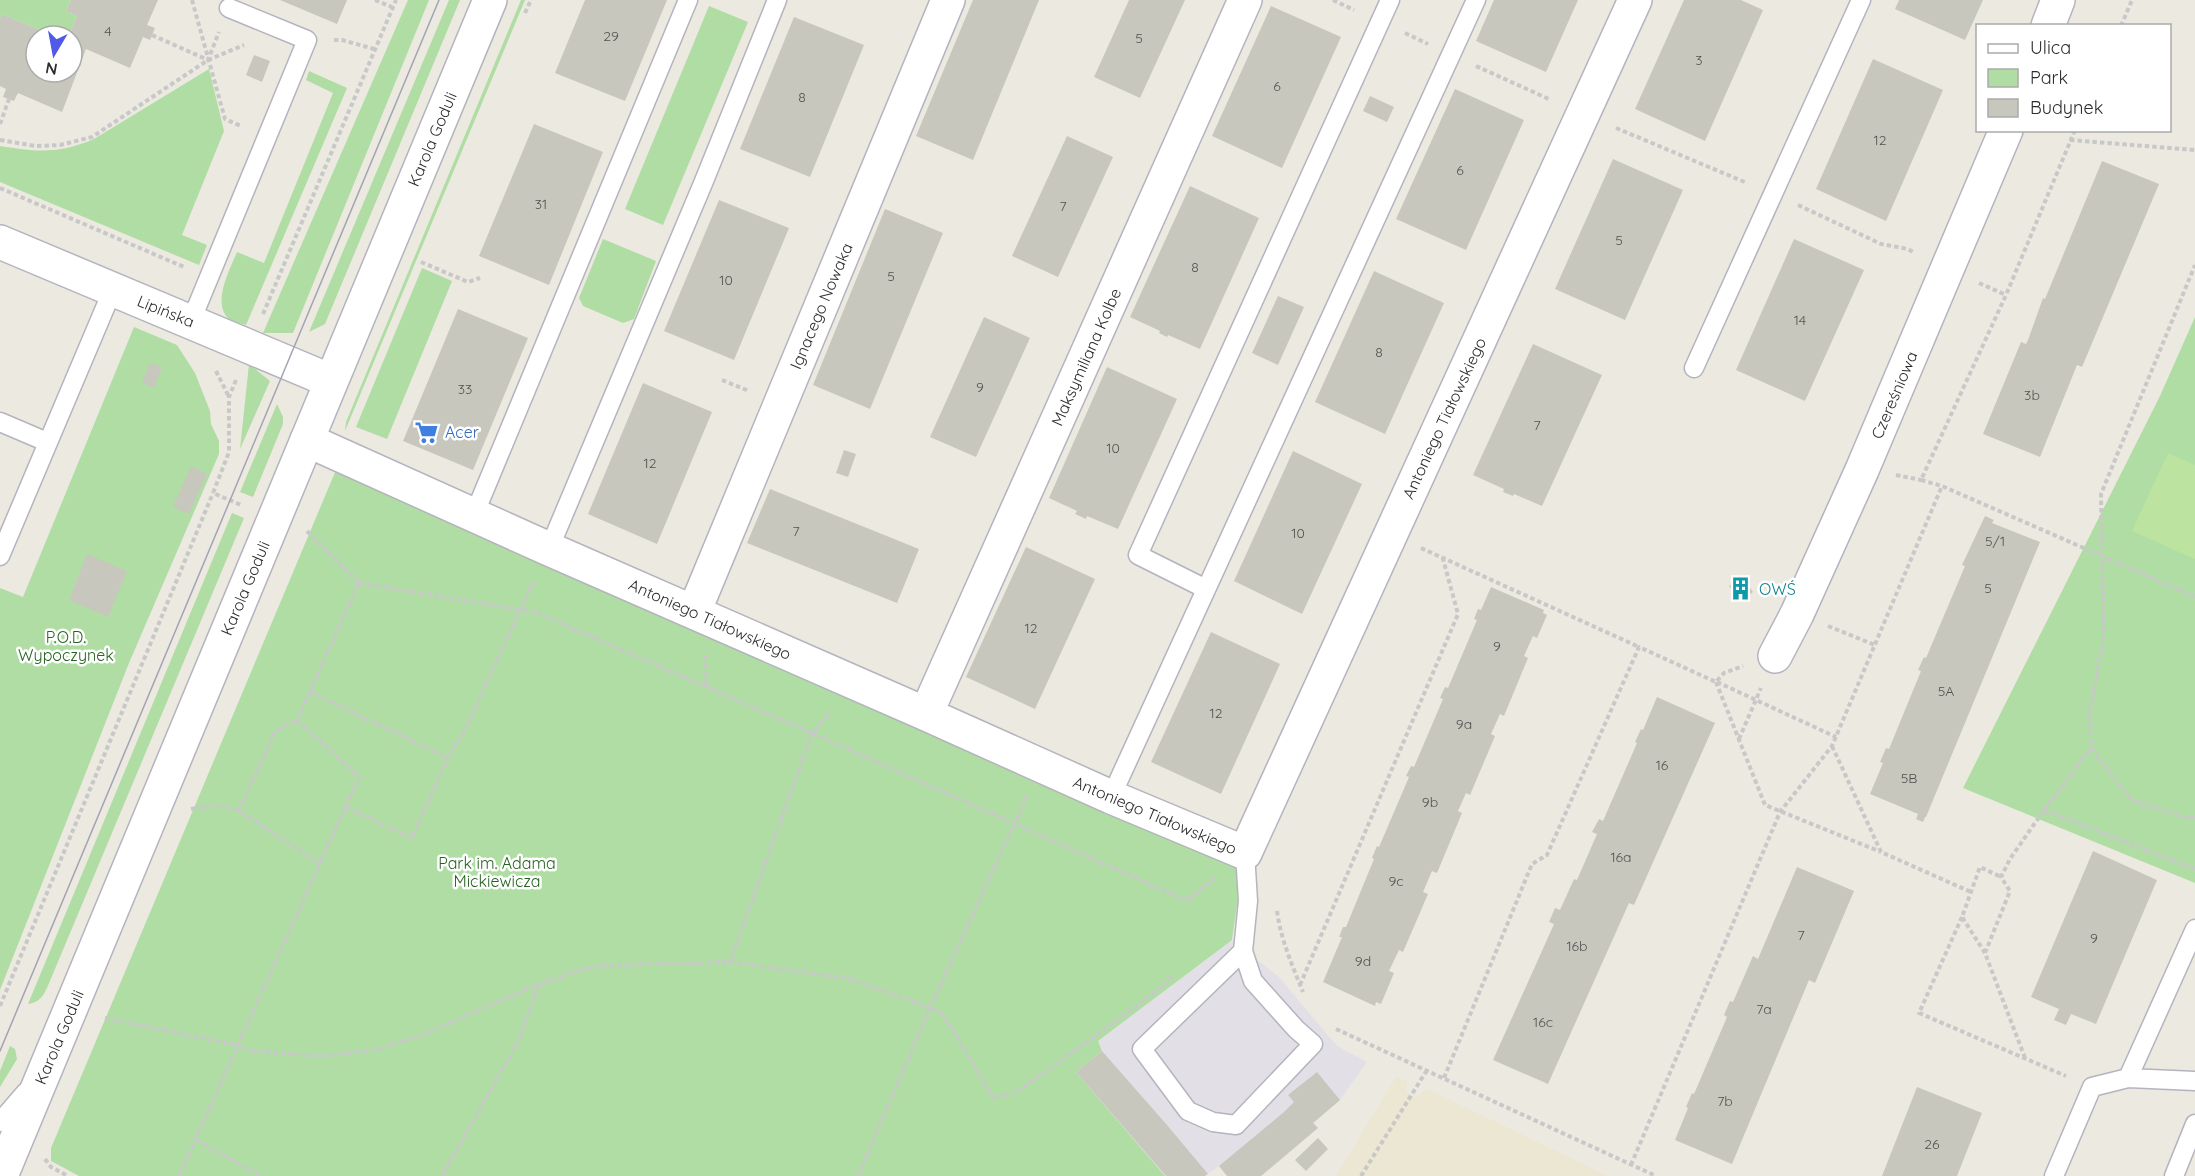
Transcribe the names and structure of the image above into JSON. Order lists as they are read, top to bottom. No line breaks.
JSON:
{"streets":{"street":["Karola Goduli","Ignacego Nowaka","Lipińska","Maksymiliana Kolbe","Czereśniowa","Antoniego Tiałowskiego"]},"crossings":[["Karola Goduli","Lipińska"],["Karola Goduli","Antoniego Tiałowskiego"],["Ignacego Nowaka","Antoniego Tiałowskiego"],["Maksymiliana Kolbe","Antoniego Tiałowskiego"]],"parks":["P.O.D. Wypoczynek","Park im. Adama Mickiewicza"],"places":{"supermarket":["Acer"],"building":["OWŚ"]},"house_numbers":["4","29","5","3","6","8","12","6","31","7","5","8","5","10","14","8","9","33","3b","7","10","12","7","10","5/1","5","12","9","5A","12","9a","16","5B","9b","16a","9c","7","9","16b","9d","7a","16c","7b","26"],"legend":["Ulica","Park","Budynek"],"north":"bottom"}
